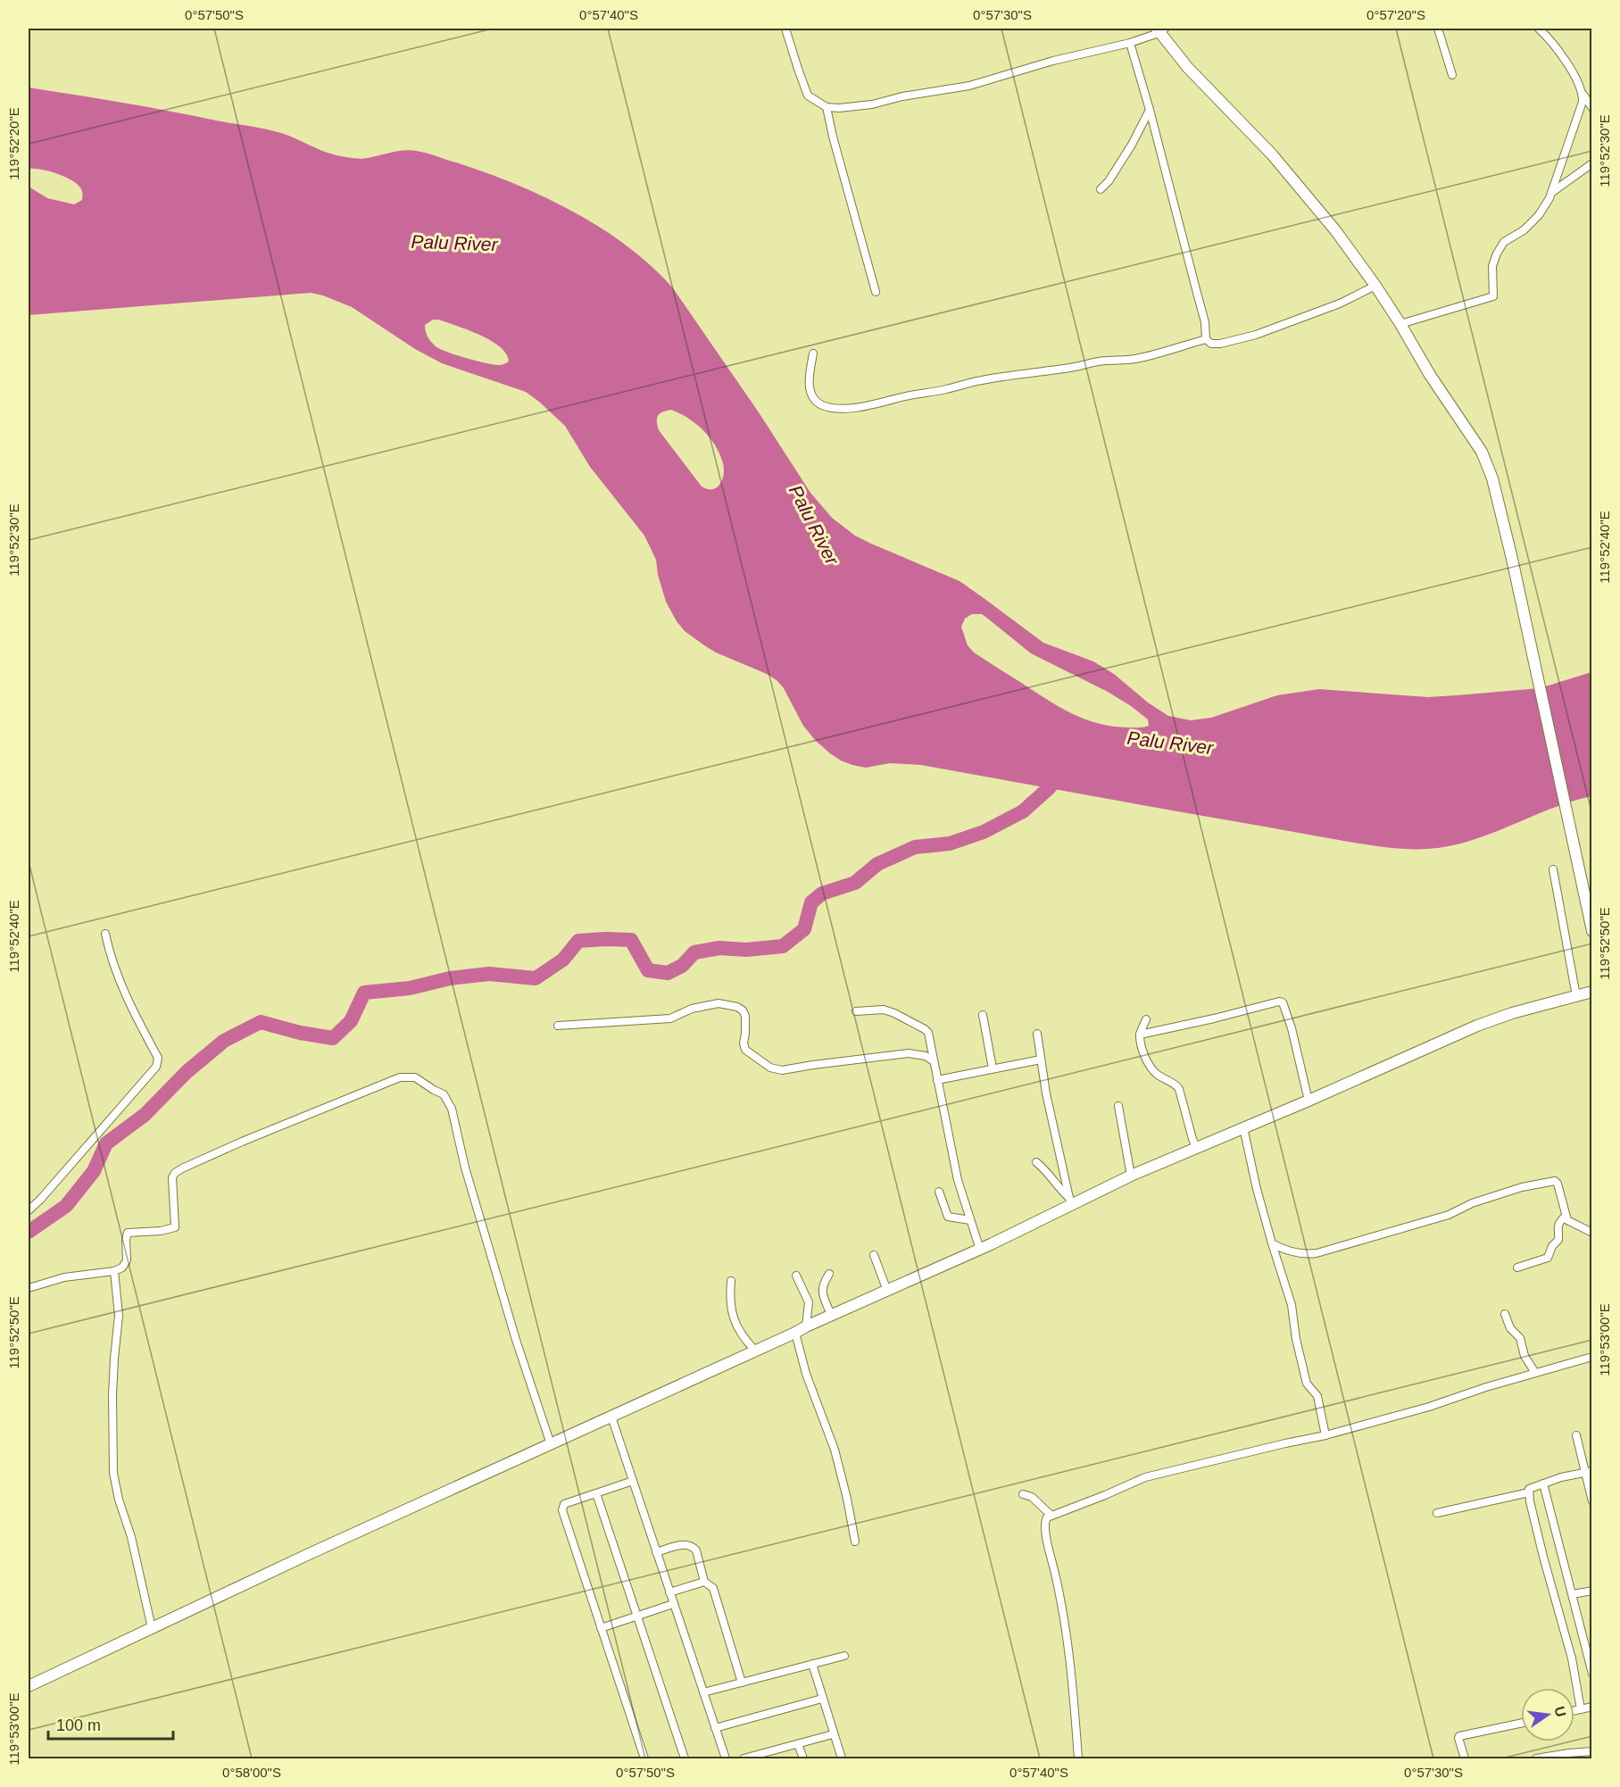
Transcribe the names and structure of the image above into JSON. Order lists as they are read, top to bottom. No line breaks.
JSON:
{"water":["Palu River"],"scale_bar":"100 m","north":"right","coordinates":["0°57'50\"S","0°57'40\"S","0°57'30\"S","0°57'20\"S","119°52'20\"E","119°52'30\"E","119°52'40\"E","119°52'50\"E","119°53'00\"E","0°58'00\"S"]}
